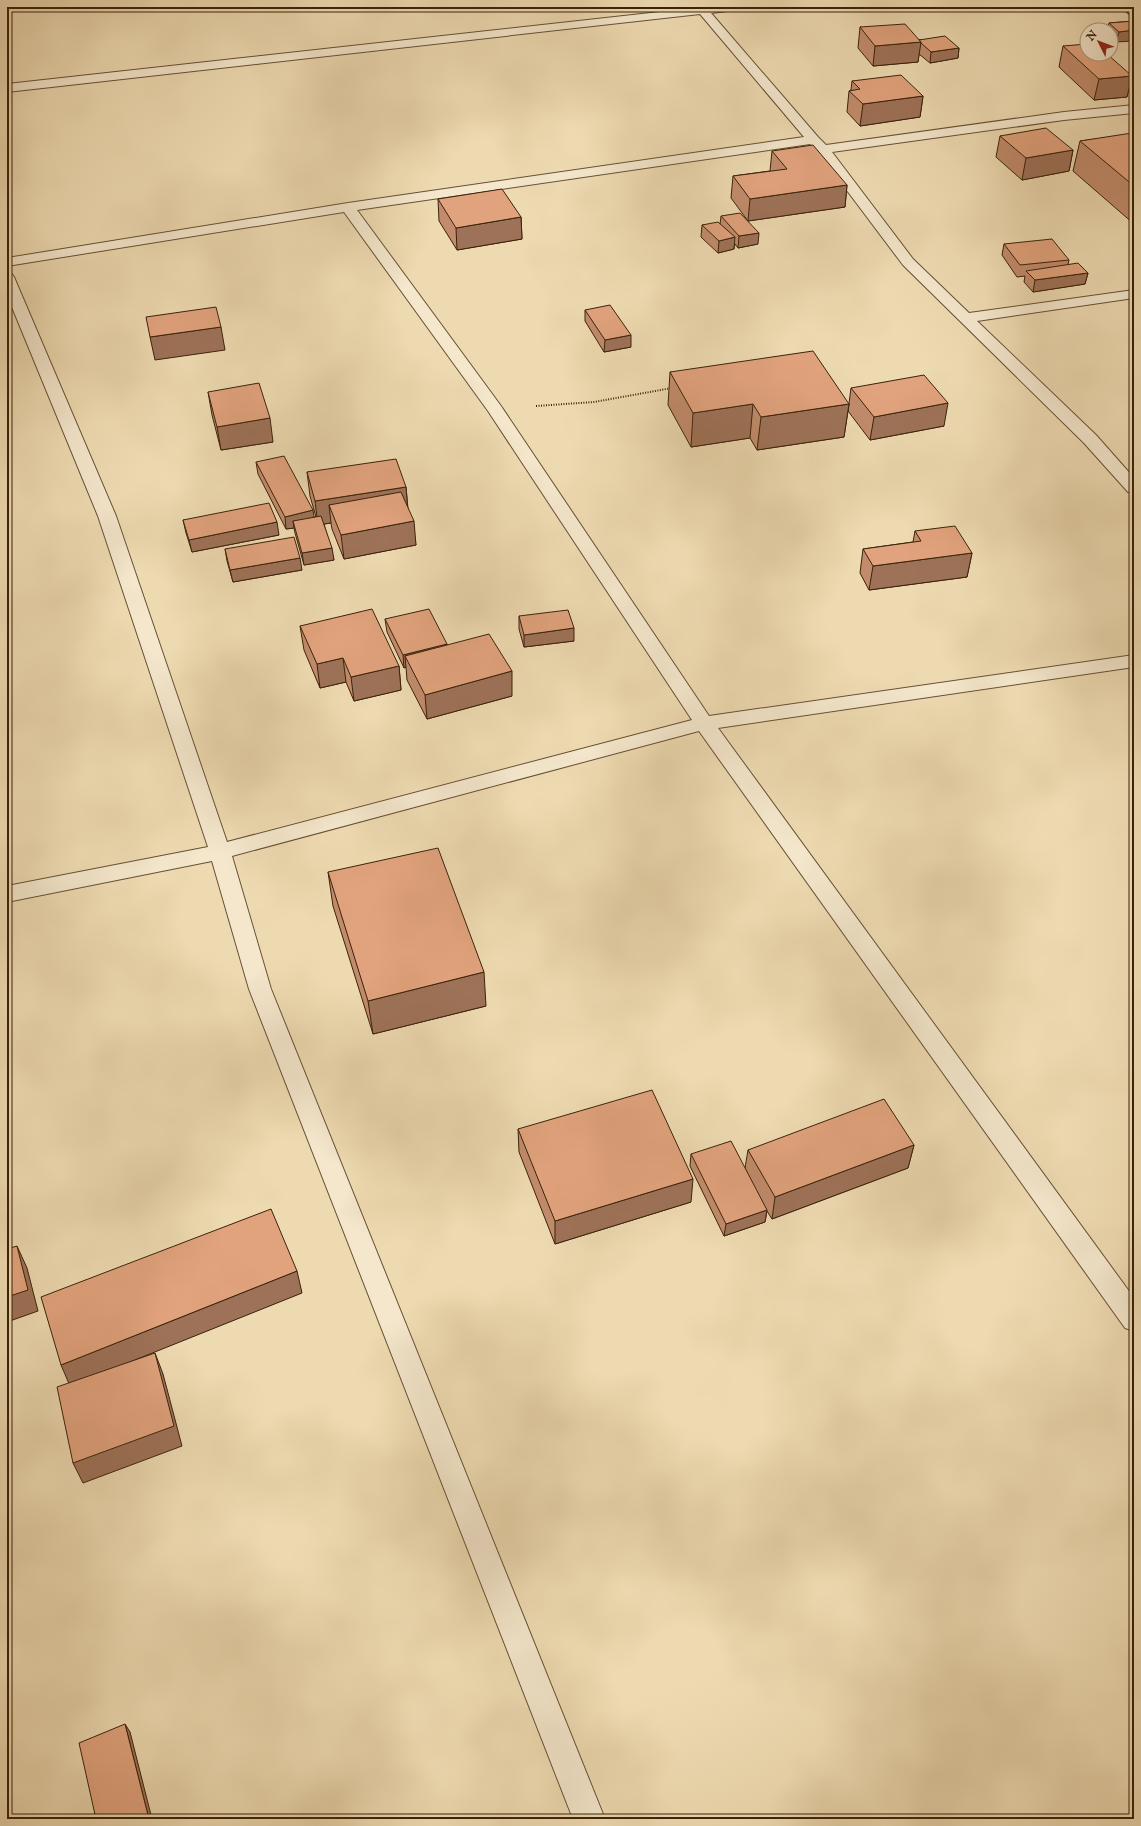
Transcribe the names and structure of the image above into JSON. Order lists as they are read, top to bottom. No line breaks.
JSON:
{"north":"top left"}
